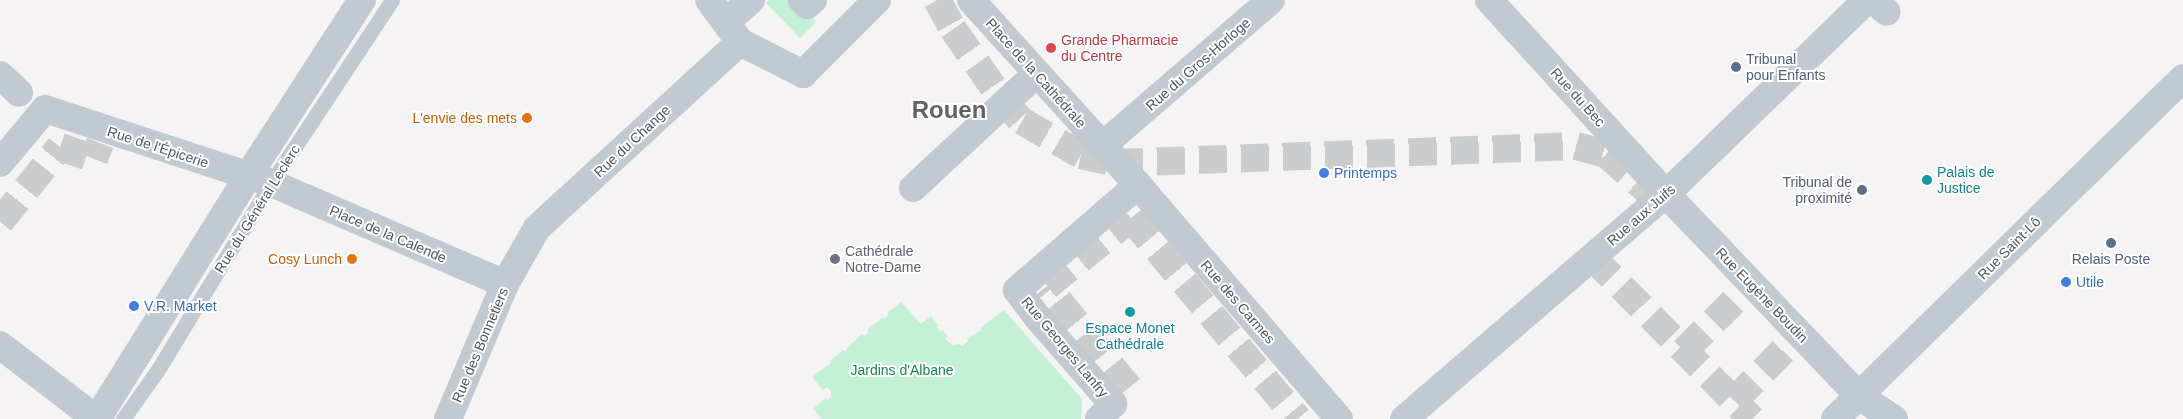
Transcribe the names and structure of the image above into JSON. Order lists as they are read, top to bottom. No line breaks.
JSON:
{"streets":{"street":["Rue du Gros-Horloge","Place de la Cathédrale","Rue du Bec","Rue du Change","Rue de l'Épicerie","Rue du Général Leclerc","Rue aux Juifs","Place de la Calende","Rue Saint-Lô","Rue Eugène Boudin","Rue des Carmes","Rue des Bonnetiers","Rue Georges Lanfry"]},"crossings":[["Rue du Gros-Horloge","Place de la Cathédrale"],["Place de la Cathédrale","Rue des Carmes"],["Place de la Cathédrale","Rue Georges Lanfry"],["Rue du Bec","Rue aux Juifs"],["Rue du Bec","Rue Eugène Boudin"],["Rue du Change","Place de la Calende"],["Rue du Change","Rue des Bonnetiers"],["Rue de l'Épicerie","Rue du Général Leclerc"],["Rue de l'Épicerie","Place de la Calende"],["Rue du Général Leclerc","Place de la Calende"],["Rue aux Juifs","Rue Eugène Boudin"],["Place de la Calende","Rue des Bonnetiers"],["Rue Saint-Lô","Rue Eugène Boudin"],["Rue des Carmes","Rue Georges Lanfry"]],"districts":["Rouen"],"parks":["Jardins d'Albane"],"places":["Grande Pharmacie du Centre","Tribunal pour Enfants","L'envie des mets","Printemps","Palais de Justice","Tribunal de proximité","Relais Poste","Cosy Lunch","Cathédrale Notre-Dame","Utile","V.R. Market","Espace Monet Cathédrale"]}
